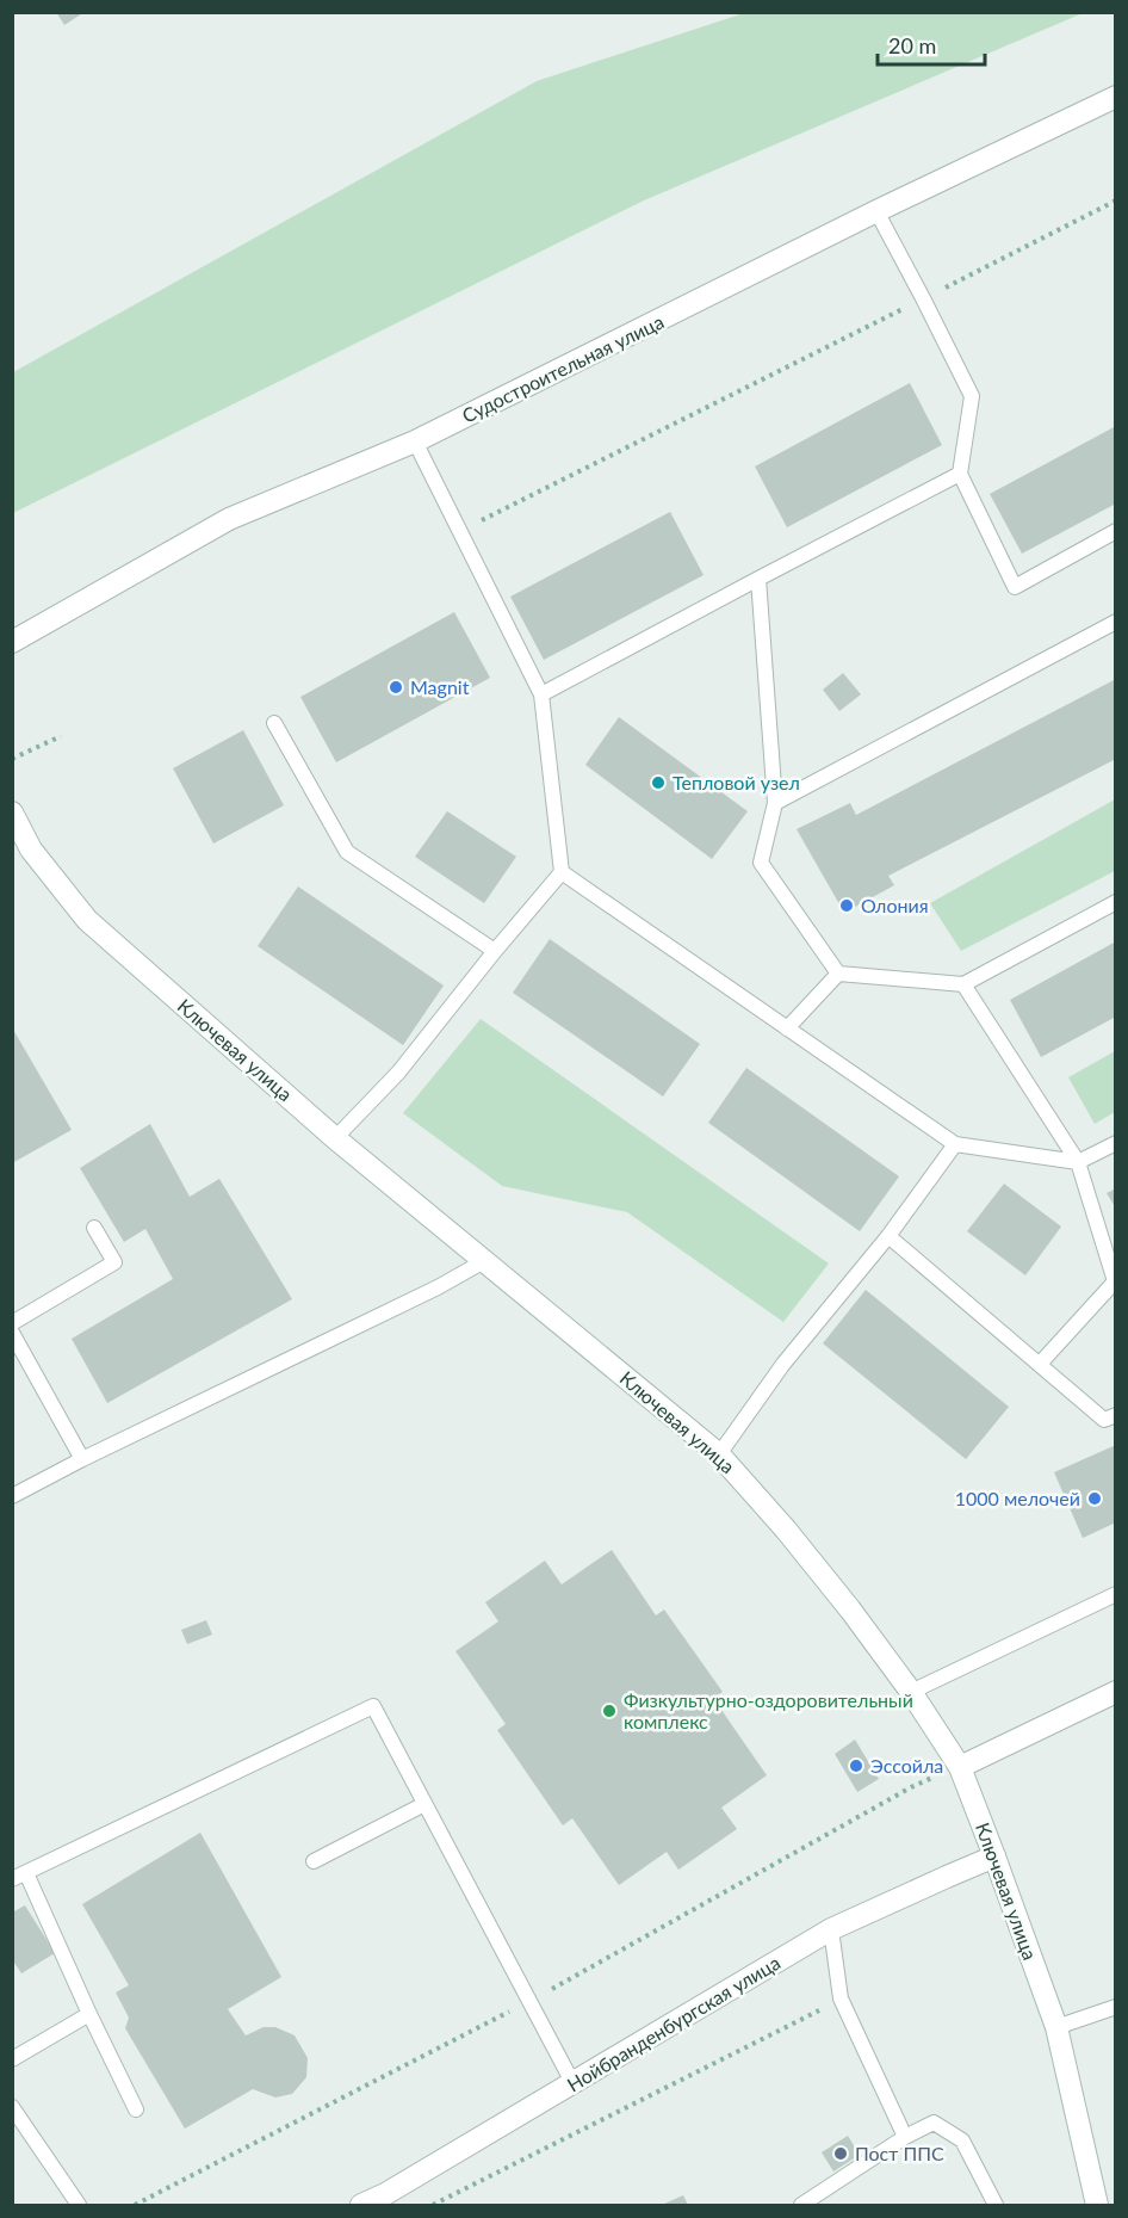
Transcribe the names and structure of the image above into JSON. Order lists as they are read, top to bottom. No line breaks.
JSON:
{"streets":{"street":["Судостроительная улица","Ключевая улица","Нойбранденбургская улица"]},"crossings":[["Ключевая улица","Нойбранденбургская улица"]],"places":["Magnit","Тепловой узел","Олония","1000 мелочей","Физкультурно-оздоровительный комплекс","Эссойла","Пост ППС"],"scale_bar":"20 m"}
